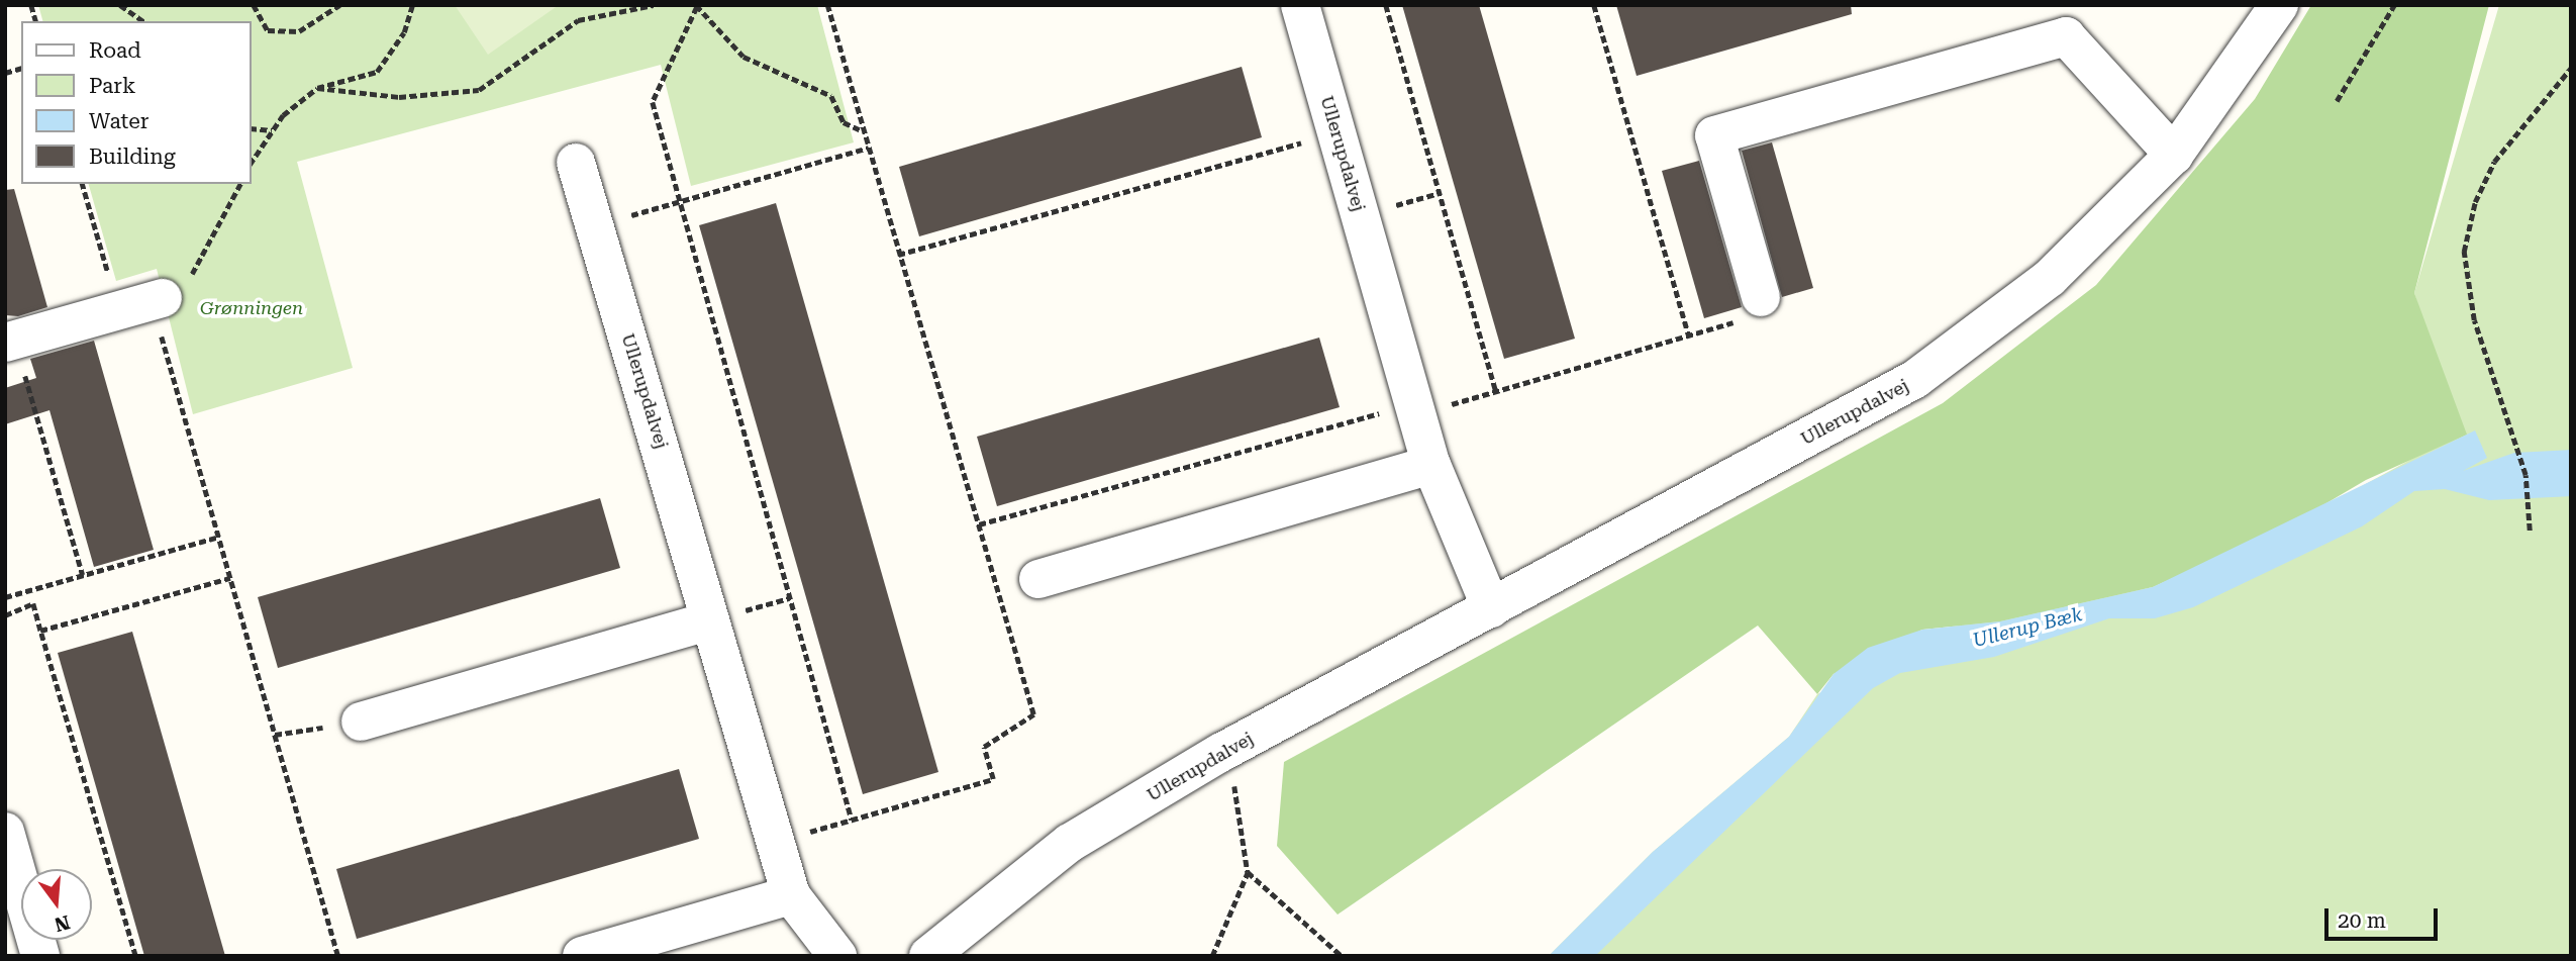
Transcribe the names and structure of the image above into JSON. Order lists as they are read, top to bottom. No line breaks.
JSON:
{"streets":{"street":["Ullerupdalvej"]},"water":["Ullerup Bæk"],"parks":["Grønningen"],"legend":["Road","Park","Water","Building"],"scale_bar":"20 m","north":"bottom"}
